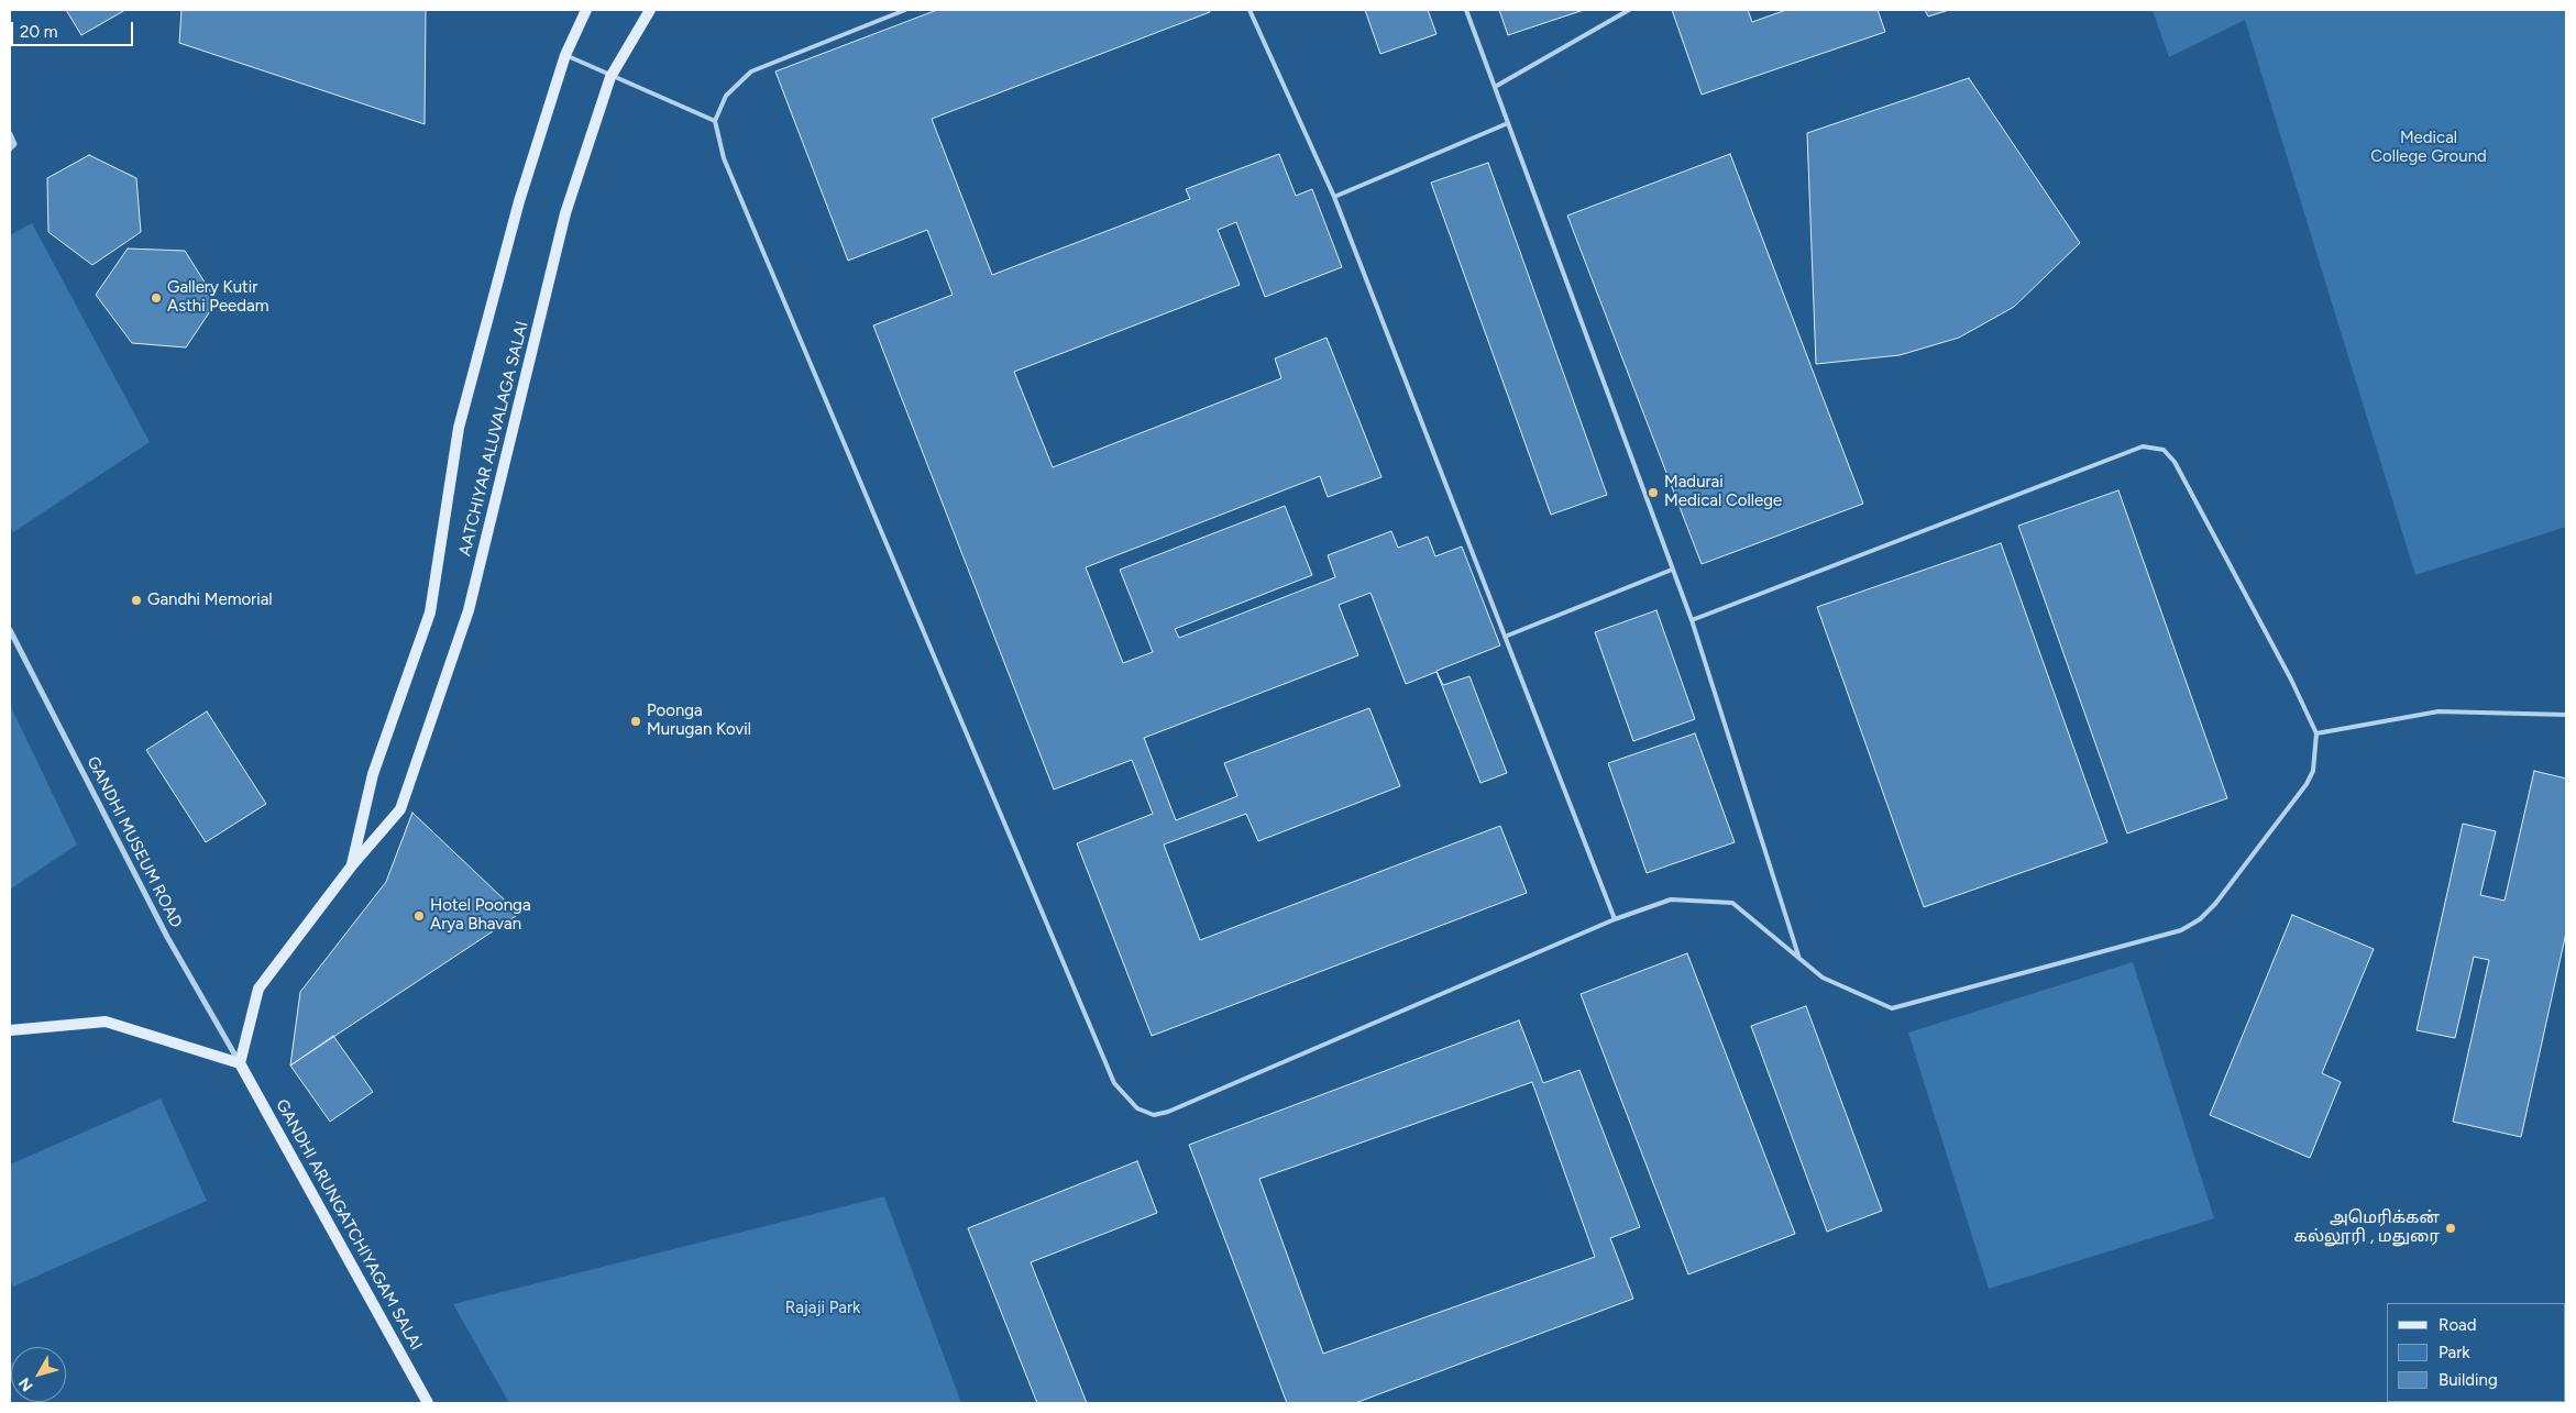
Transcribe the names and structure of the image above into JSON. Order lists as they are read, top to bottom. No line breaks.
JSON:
{"streets":{"street":["AATCHIYAR ALUVALAGA SALAI","GANDHI MUSEUM ROAD","GANDHI ARUNGATCHIYAGAM SALAI"]},"crossings":[["AATCHIYAR ALUVALAGA SALAI","GANDHI MUSEUM ROAD"],["AATCHIYAR ALUVALAGA SALAI","GANDHI ARUNGATCHIYAGAM SALAI"],["GANDHI MUSEUM ROAD","GANDHI ARUNGATCHIYAGAM SALAI"]],"parks":["Medical College Ground","Rajaji Park"],"places":["Gallery Kutir Asthi Peedam","Madurai Medical College","Gandhi Memorial","Poonga Murugan Kovil","Hotel Poonga Arya Bhavan","அமெரிக்கன் கல்லூரி , மதுரை"],"legend":["Road","Park","Building"],"scale_bar":"20 m","north":"bottom left"}
